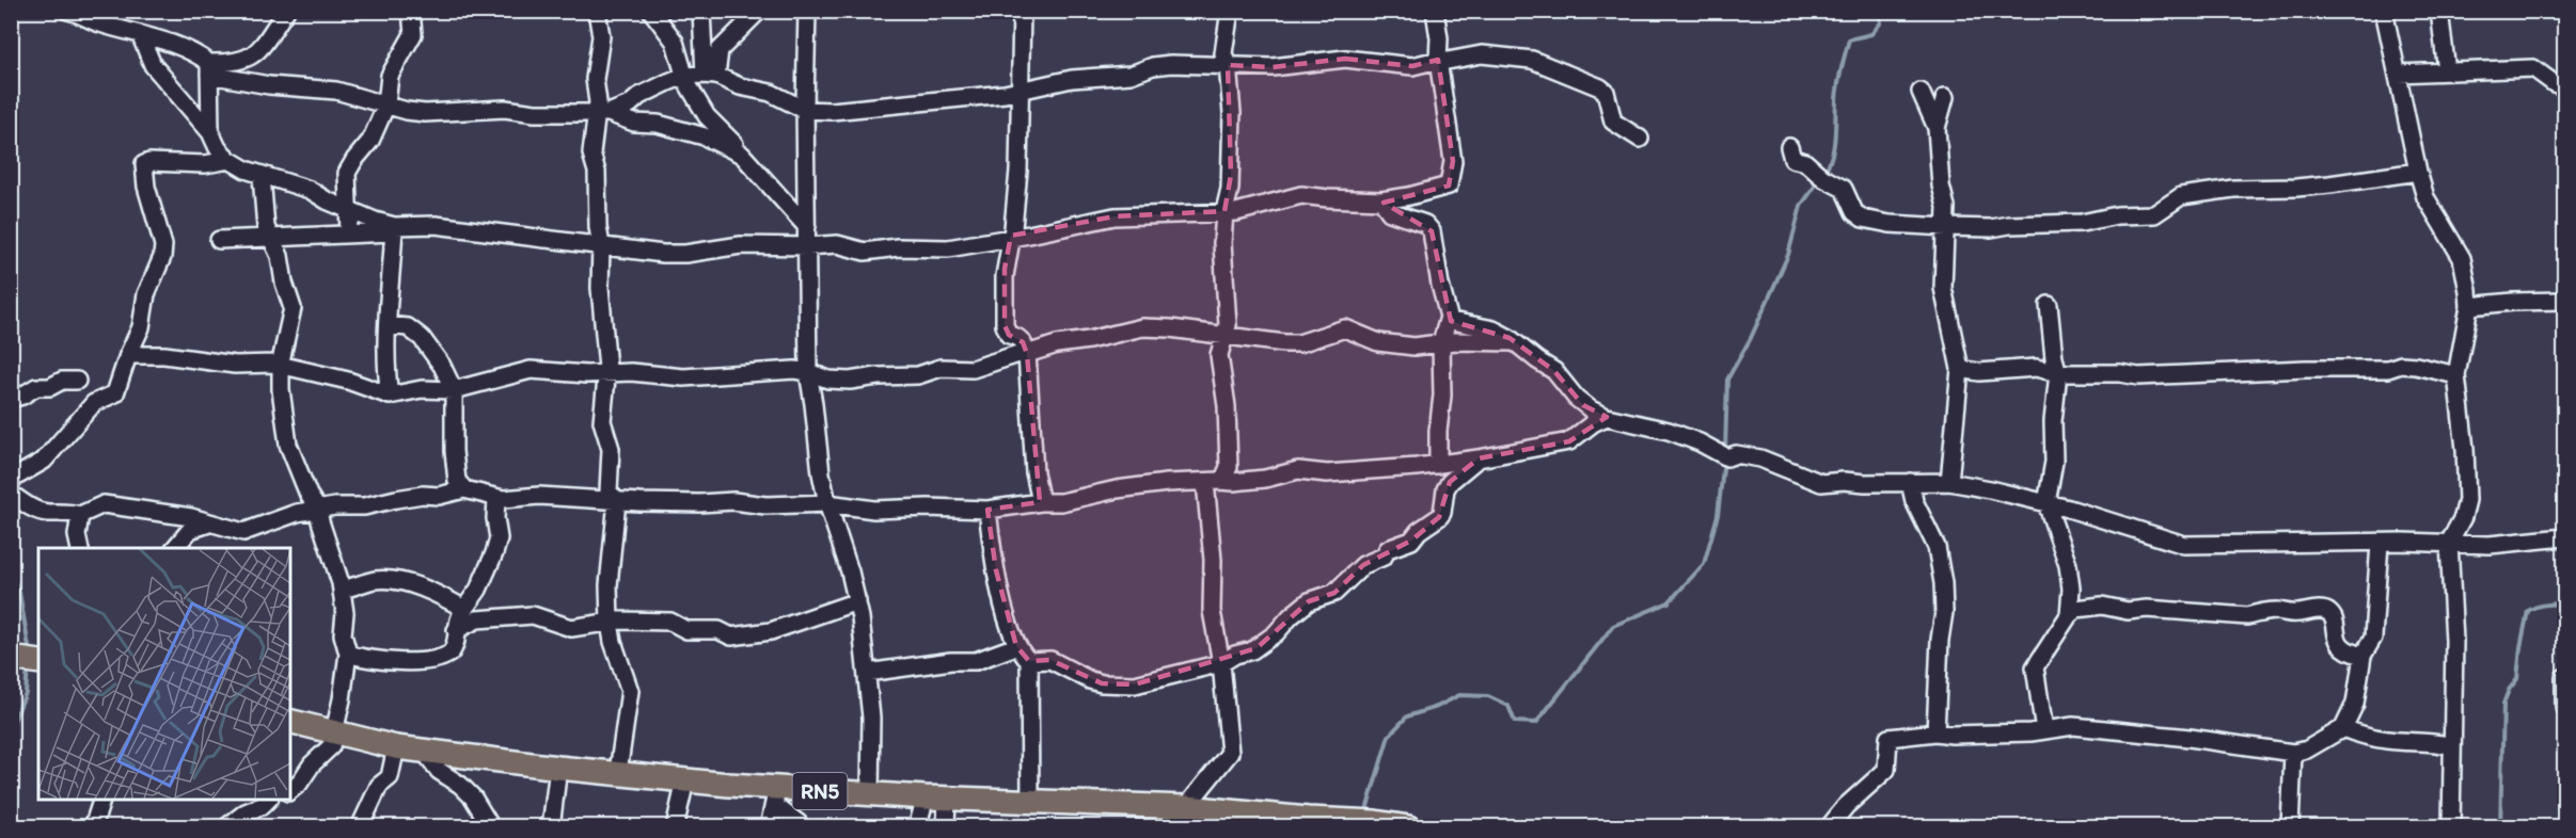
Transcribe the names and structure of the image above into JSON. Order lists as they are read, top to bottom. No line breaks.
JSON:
{"streets":{"highway":["RN5"]}}
